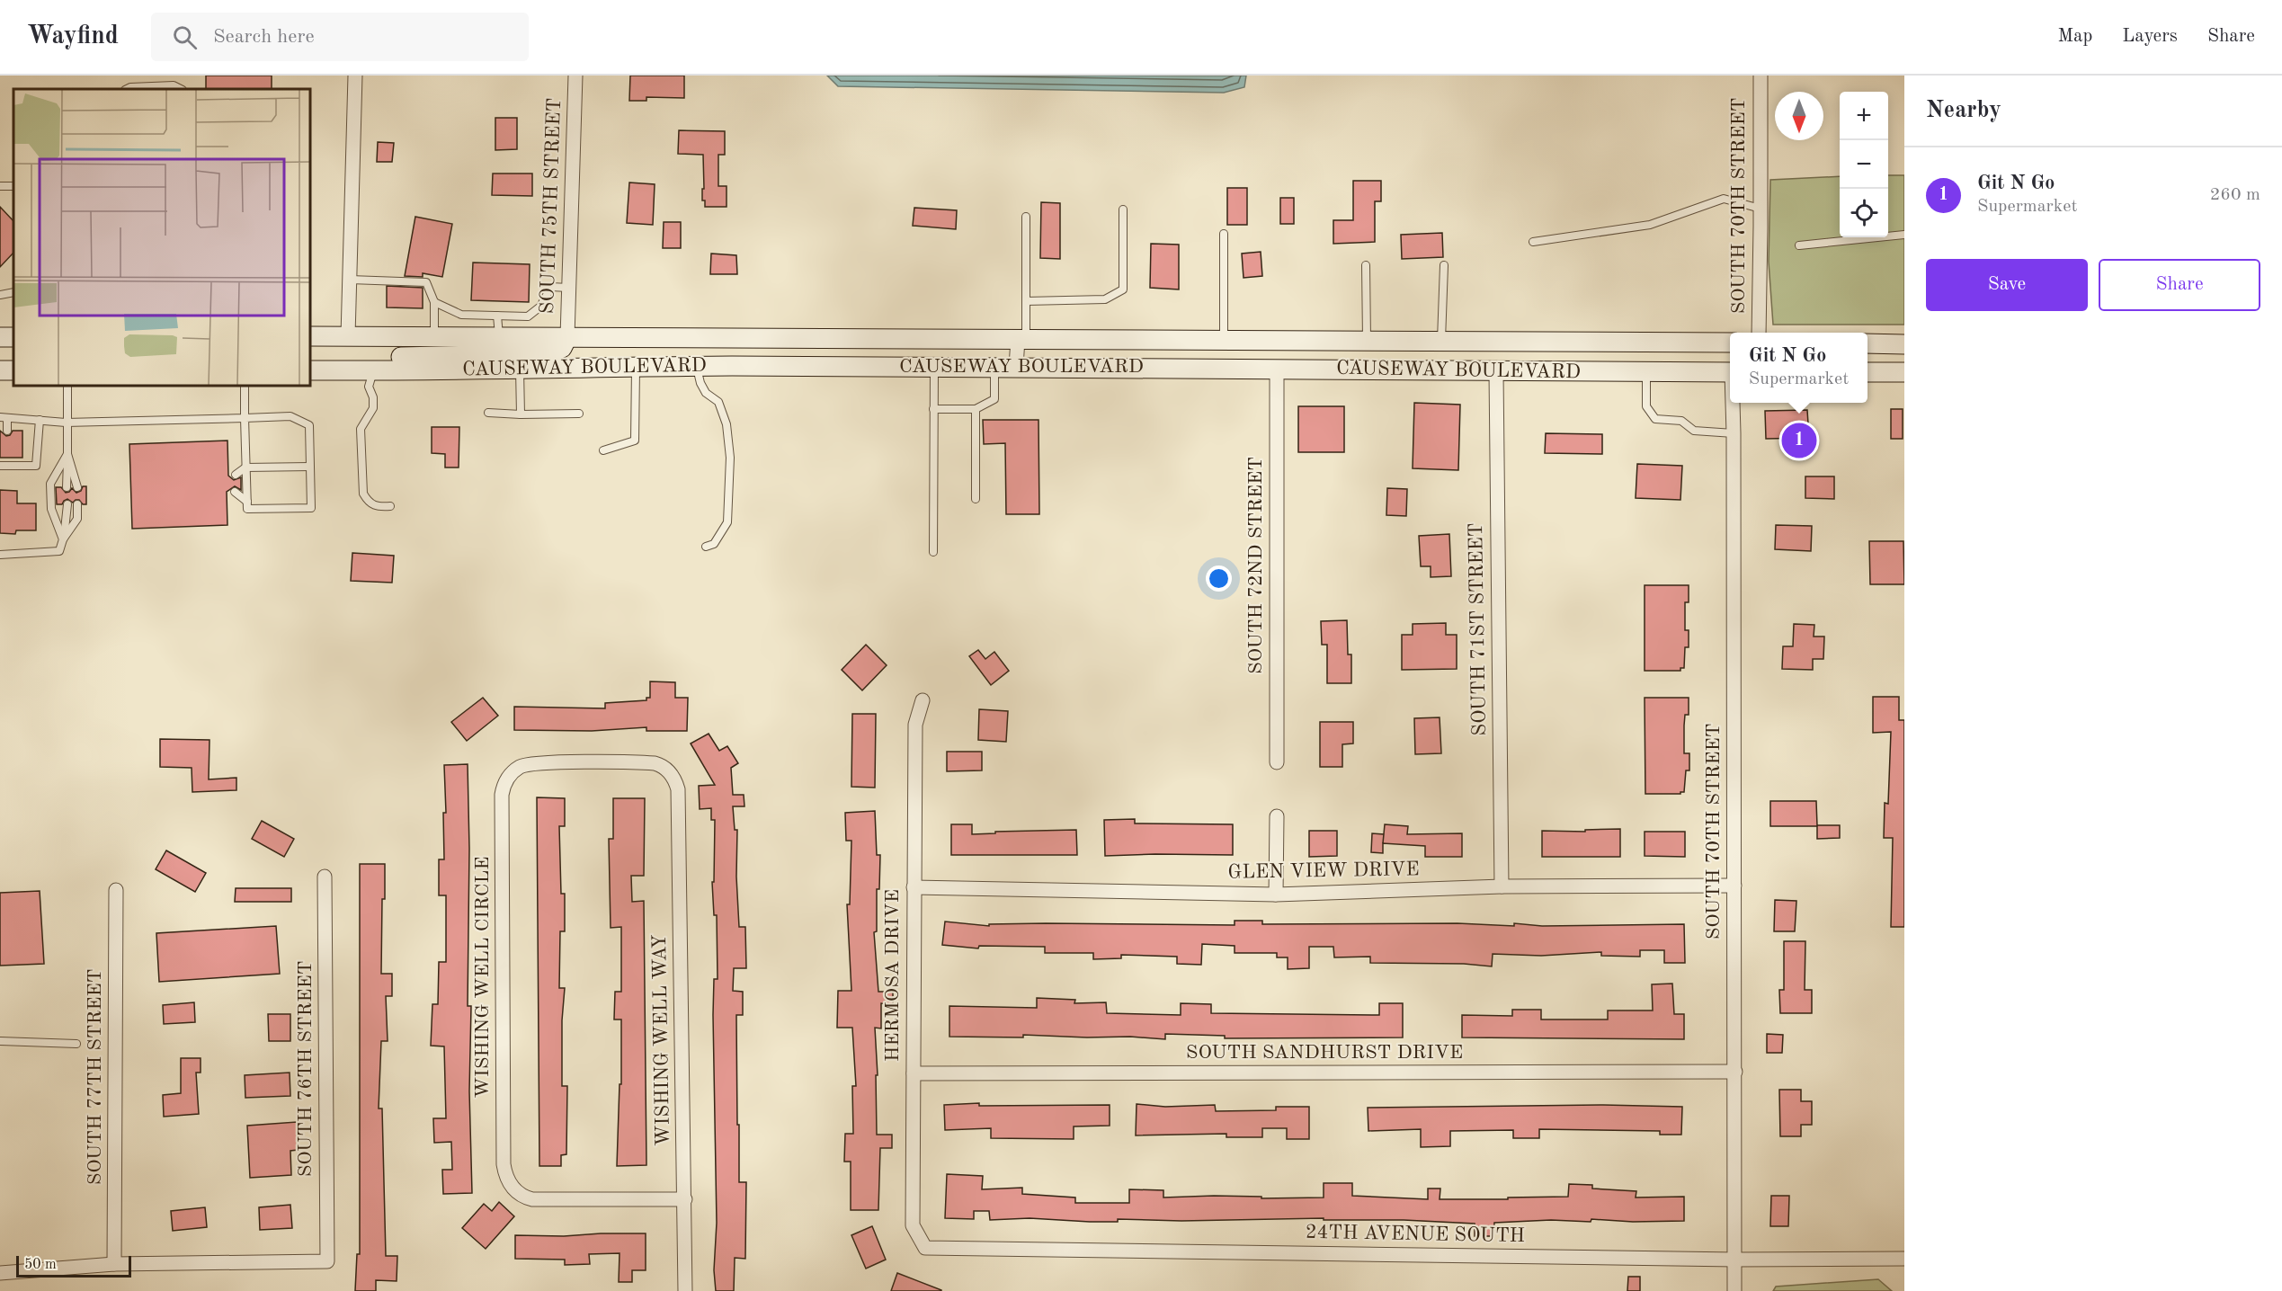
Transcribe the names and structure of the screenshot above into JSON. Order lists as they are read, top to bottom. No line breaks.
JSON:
{"streets":{"main road":["CAUSEWAY BOULEVARD"],"street":["SOUTH 75TH STREET","SOUTH 70TH STREET","SOUTH 72ND STREET","SOUTH 71ST STREET","GLEN VIEW DRIVE","HERMOSA DRIVE","WISHING WELL CIRCLE","WISHING WELL WAY","SOUTH SANDHURST DRIVE","SOUTH 76TH STREET","SOUTH 77TH STREET","24TH AVENUE SOUTH"]},"crossings":[["SOUTH 75TH STREET","CAUSEWAY BOULEVARD"],["SOUTH 70TH STREET","GLEN VIEW DRIVE"],["SOUTH 70TH STREET","SOUTH SANDHURST DRIVE"],["SOUTH 70TH STREET","24TH AVENUE SOUTH"],["CAUSEWAY BOULEVARD","SOUTH 72ND STREET"],["CAUSEWAY BOULEVARD","SOUTH 71ST STREET"],["SOUTH 71ST STREET","GLEN VIEW DRIVE"],["GLEN VIEW DRIVE","HERMOSA DRIVE"],["HERMOSA DRIVE","SOUTH SANDHURST DRIVE"],["HERMOSA DRIVE","24TH AVENUE SOUTH"],["WISHING WELL CIRCLE","WISHING WELL WAY"],["SOUTH 76TH STREET","SOUTH 77TH STREET"]],"scale_bar":"50 m","north":"bottom","page":{"header":"Wayfind","search":"Search here","nav":["Map","Layers","Share"],"heading":"Nearby","map_buttons":["+","−"],"list":[{"mark":"1","name":"Git N Go","note":"Supermarket","value":"260 m"}],"buttons":["Save","Share"],"popup":["Git N Go","Supermarket"],"pins":"1","scale":"50 m"}}
